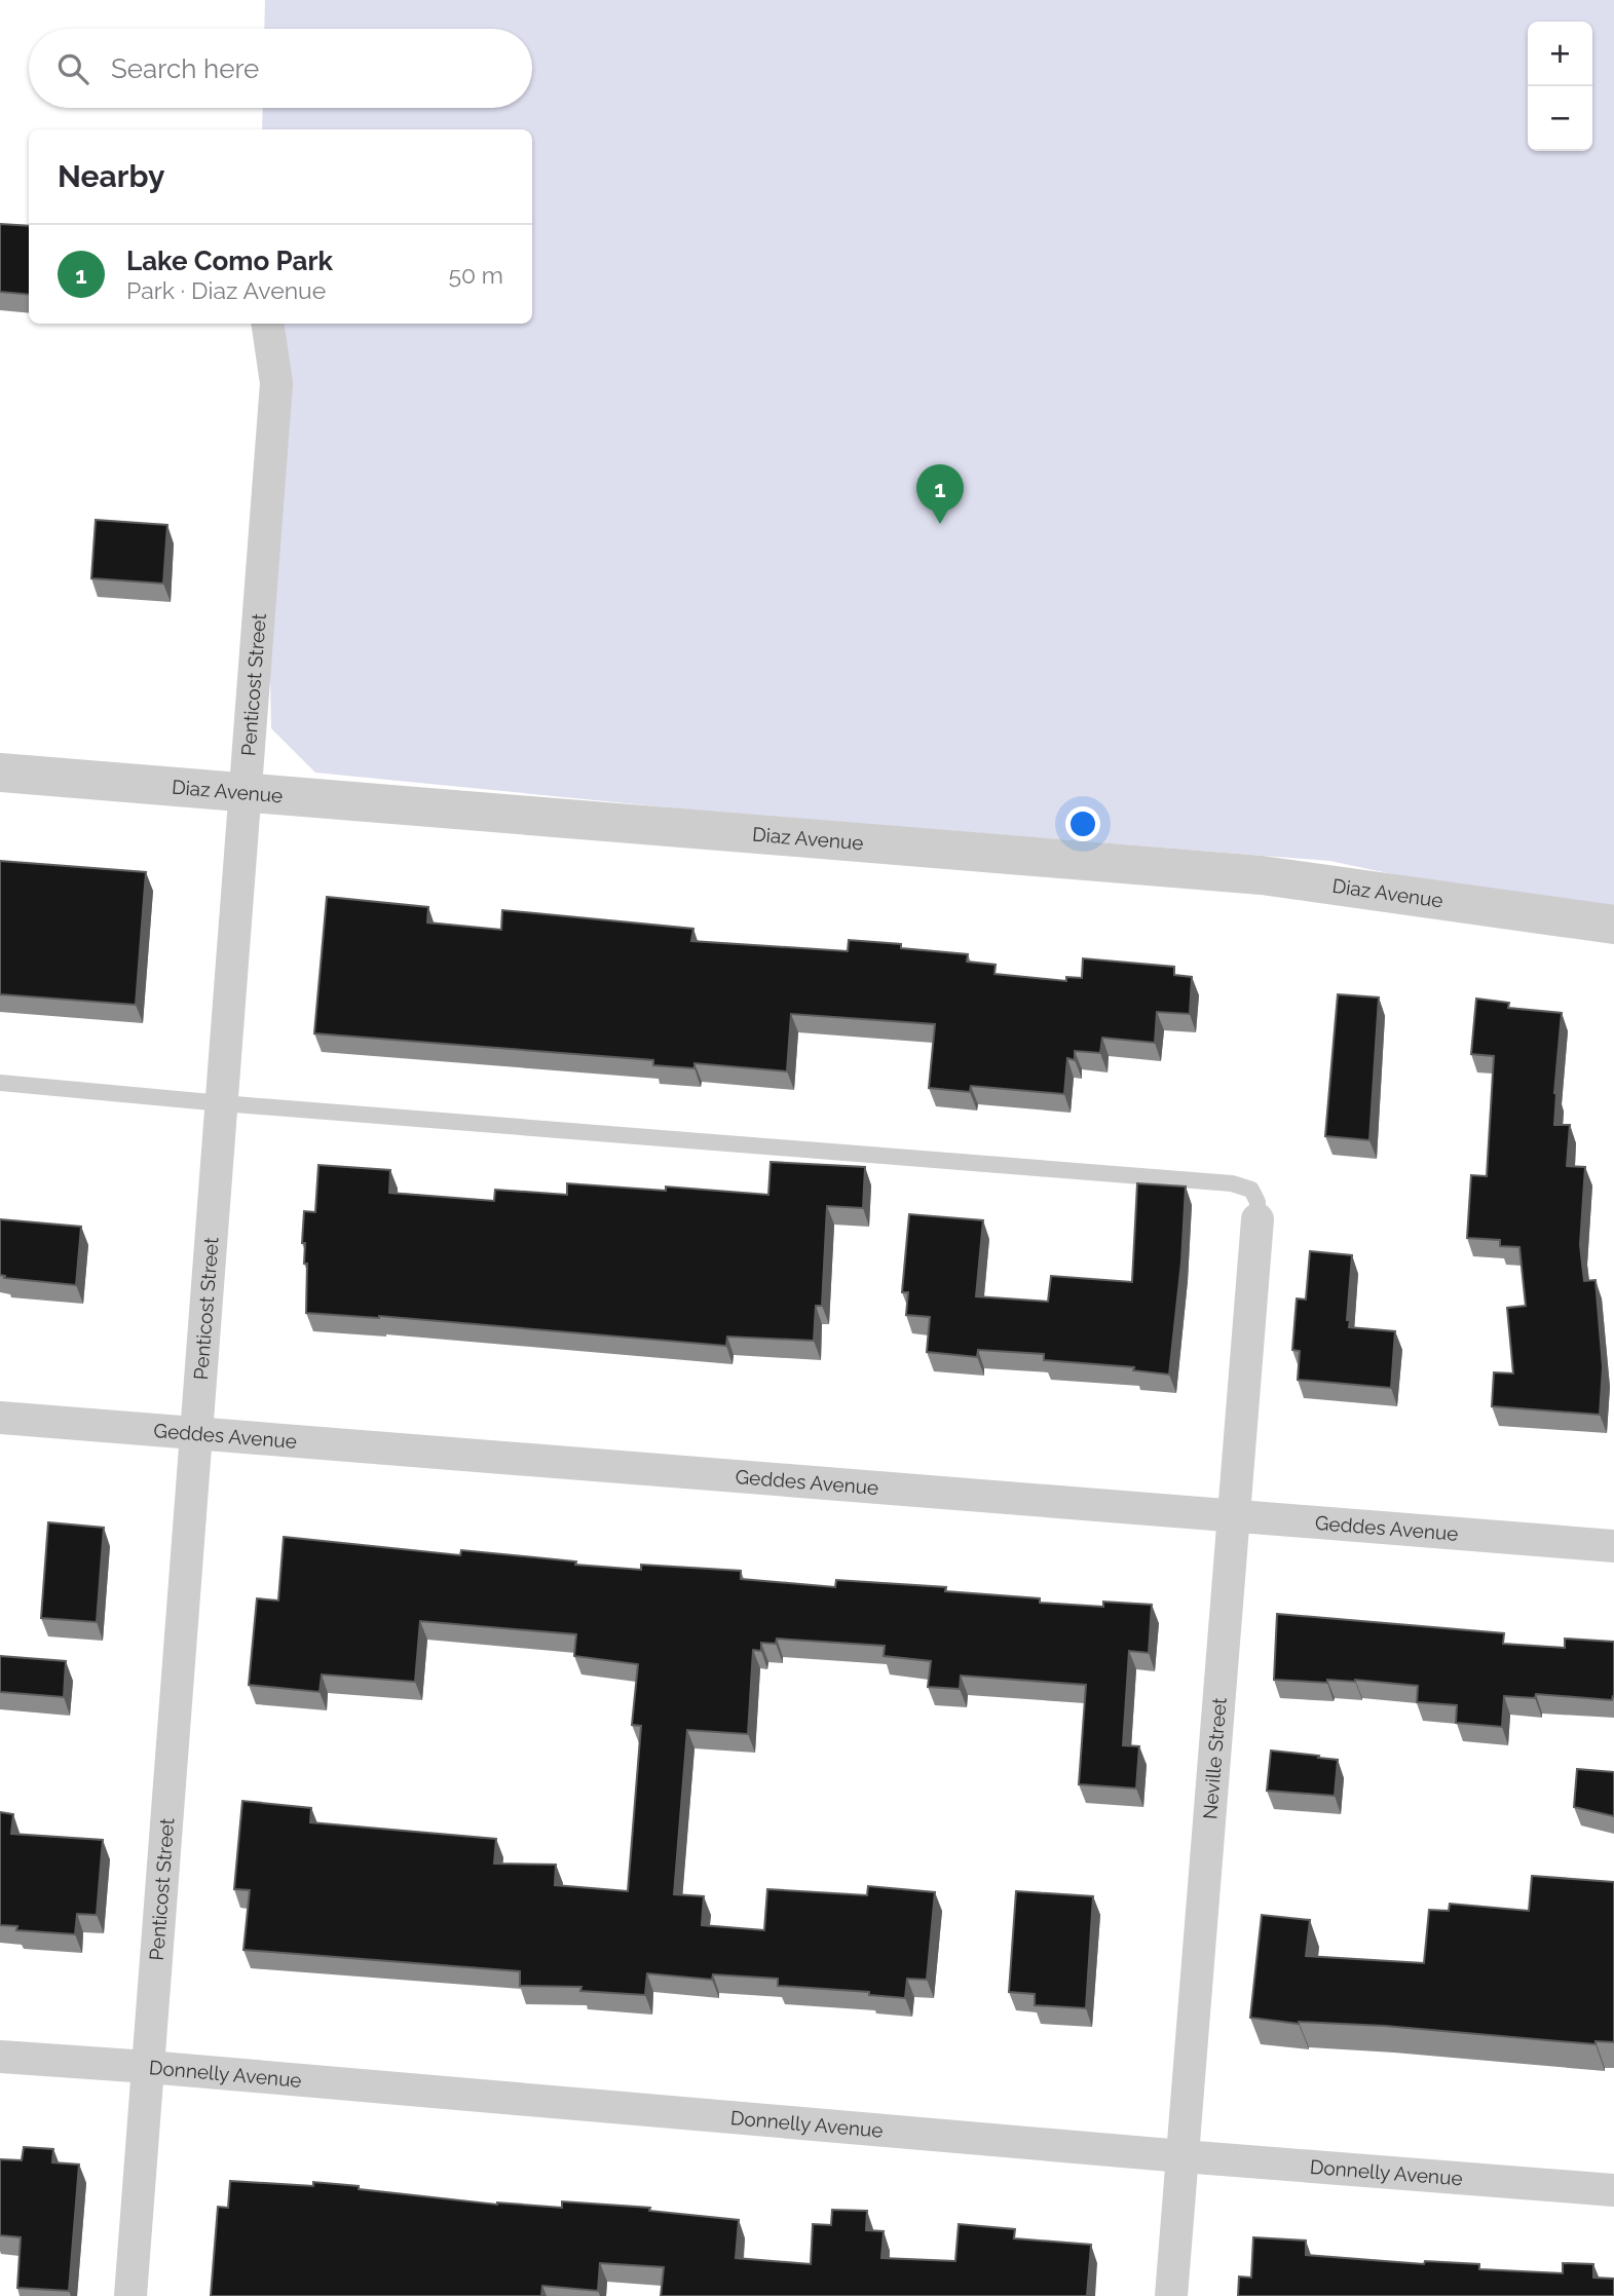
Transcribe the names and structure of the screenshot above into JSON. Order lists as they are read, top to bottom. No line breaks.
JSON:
{"streets":{"street":["Penticost Street","Diaz Avenue","Geddes Avenue","Neville Street","Donnelly Avenue"]},"crossings":[["Penticost Street","Diaz Avenue"],["Penticost Street","Geddes Avenue"],["Penticost Street","Donnelly Avenue"],["Geddes Avenue","Neville Street"],["Neville Street","Donnelly Avenue"]],"page":{"map_buttons":["+","−"],"search":"Search here","heading":"Nearby","list":[{"mark":"1","name":"Lake Como Park","note":"Park · Diaz Avenue","value":"50 m"}],"pins":"1"}}
